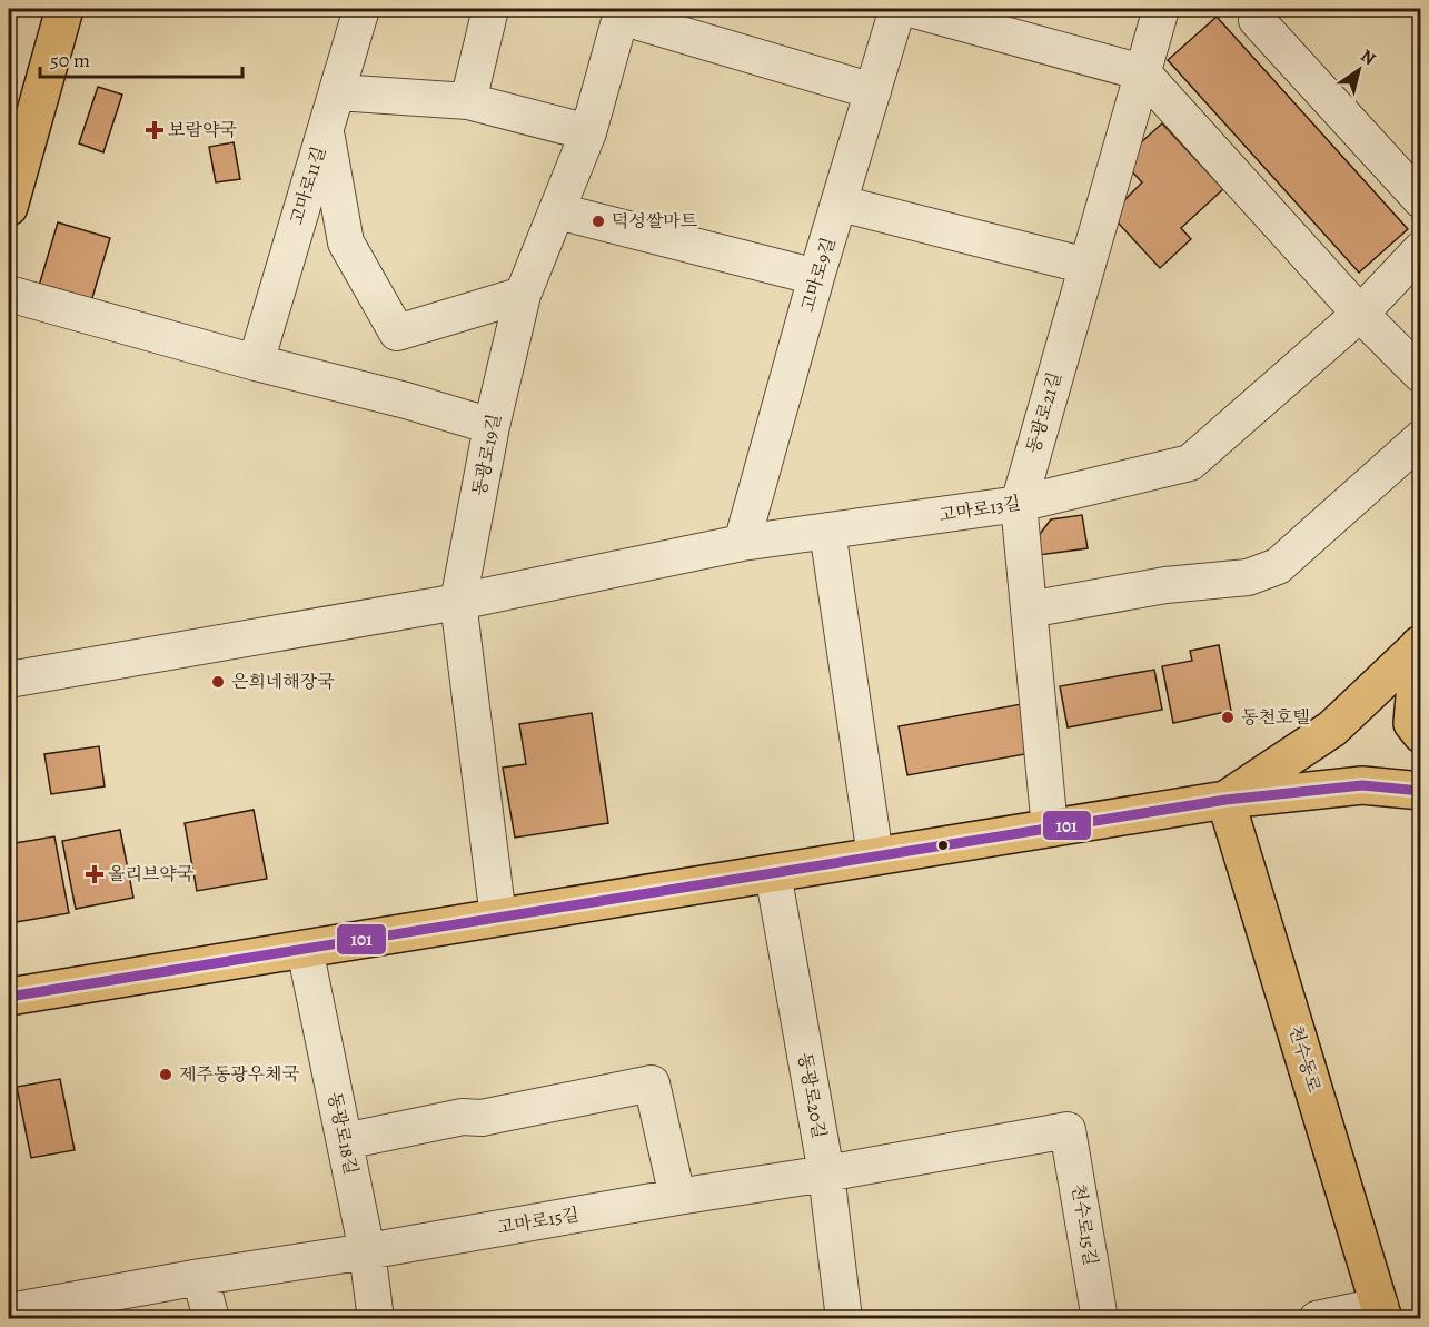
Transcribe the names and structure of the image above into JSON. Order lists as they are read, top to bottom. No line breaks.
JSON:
{"streets":{"main road":["천수동로"],"street":["고마로11길","고마로9길","동광로21길","동광로19길","고마로13길","동광로20길","동광로18길","고마로15길","천수로15길"]},"crossings":[["고마로9길","고마로13길"],["동광로21길","고마로13길"],["동광로19길","고마로13길"],["동광로20길","고마로15길"],["동광로18길","고마로15길"],["고마로15길","천수로15길"]],"places":{"health":["보람약국","올리브약국"],"other":["덕성쌀마트","은희네해장국","동천호텔","제주동광우체국"]},"lines":["transit line 101"],"scale_bar":"50 m","north":"top right"}
